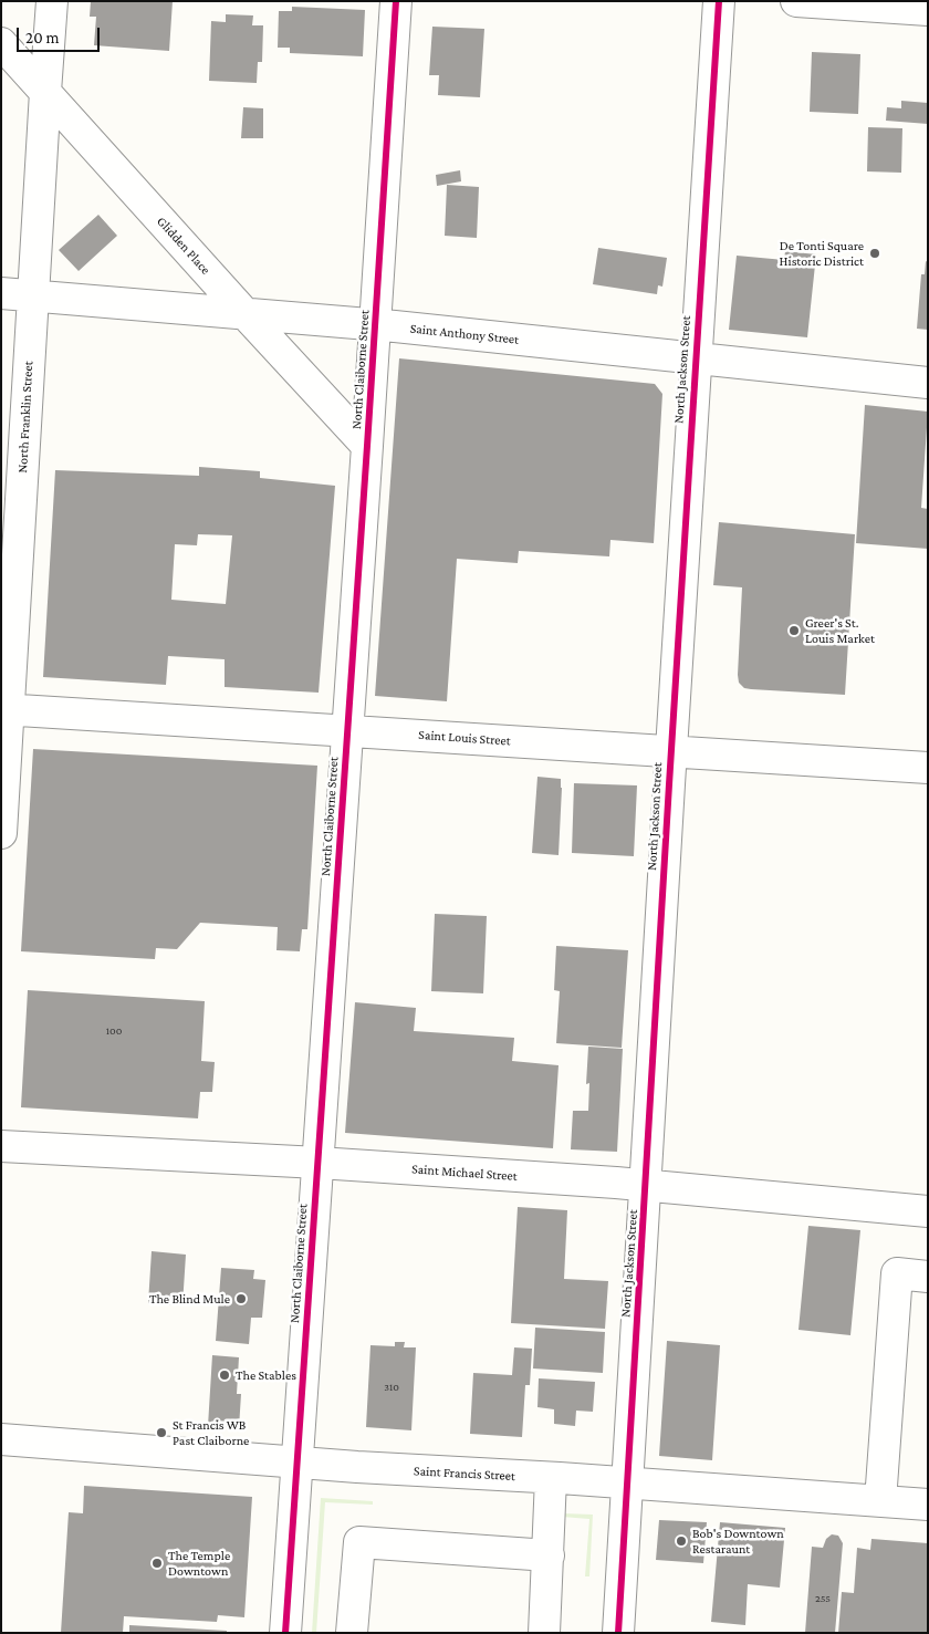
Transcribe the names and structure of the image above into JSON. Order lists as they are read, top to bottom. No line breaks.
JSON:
{"streets":{"street":["Glidden Place","Saint Anthony Street","North Claiborne Street","North Jackson Street","North Franklin Street","Saint Louis Street","Saint Michael Street","Saint Francis Street"]},"crossings":[["Glidden Place","Saint Anthony Street"],["Glidden Place","North Claiborne Street"],["Glidden Place","North Franklin Street"],["Saint Anthony Street","North Claiborne Street"],["Saint Anthony Street","North Jackson Street"],["Saint Anthony Street","North Franklin Street"],["North Claiborne Street","Saint Louis Street"],["North Claiborne Street","Saint Michael Street"],["North Claiborne Street","Saint Francis Street"],["North Jackson Street","Saint Louis Street"],["North Jackson Street","Saint Michael Street"],["North Jackson Street","Saint Francis Street"],["North Franklin Street","Saint Louis Street"]],"places":["De Tonti Square Historic District","Greer's St. Louis Market","The Blind Mule","The Stables","St Francis WB Past Claiborne","Bob's Downtown Restaraunt","The Temple Downtown"],"house_numbers":["100","310","255"],"scale_bar":"20 m"}
